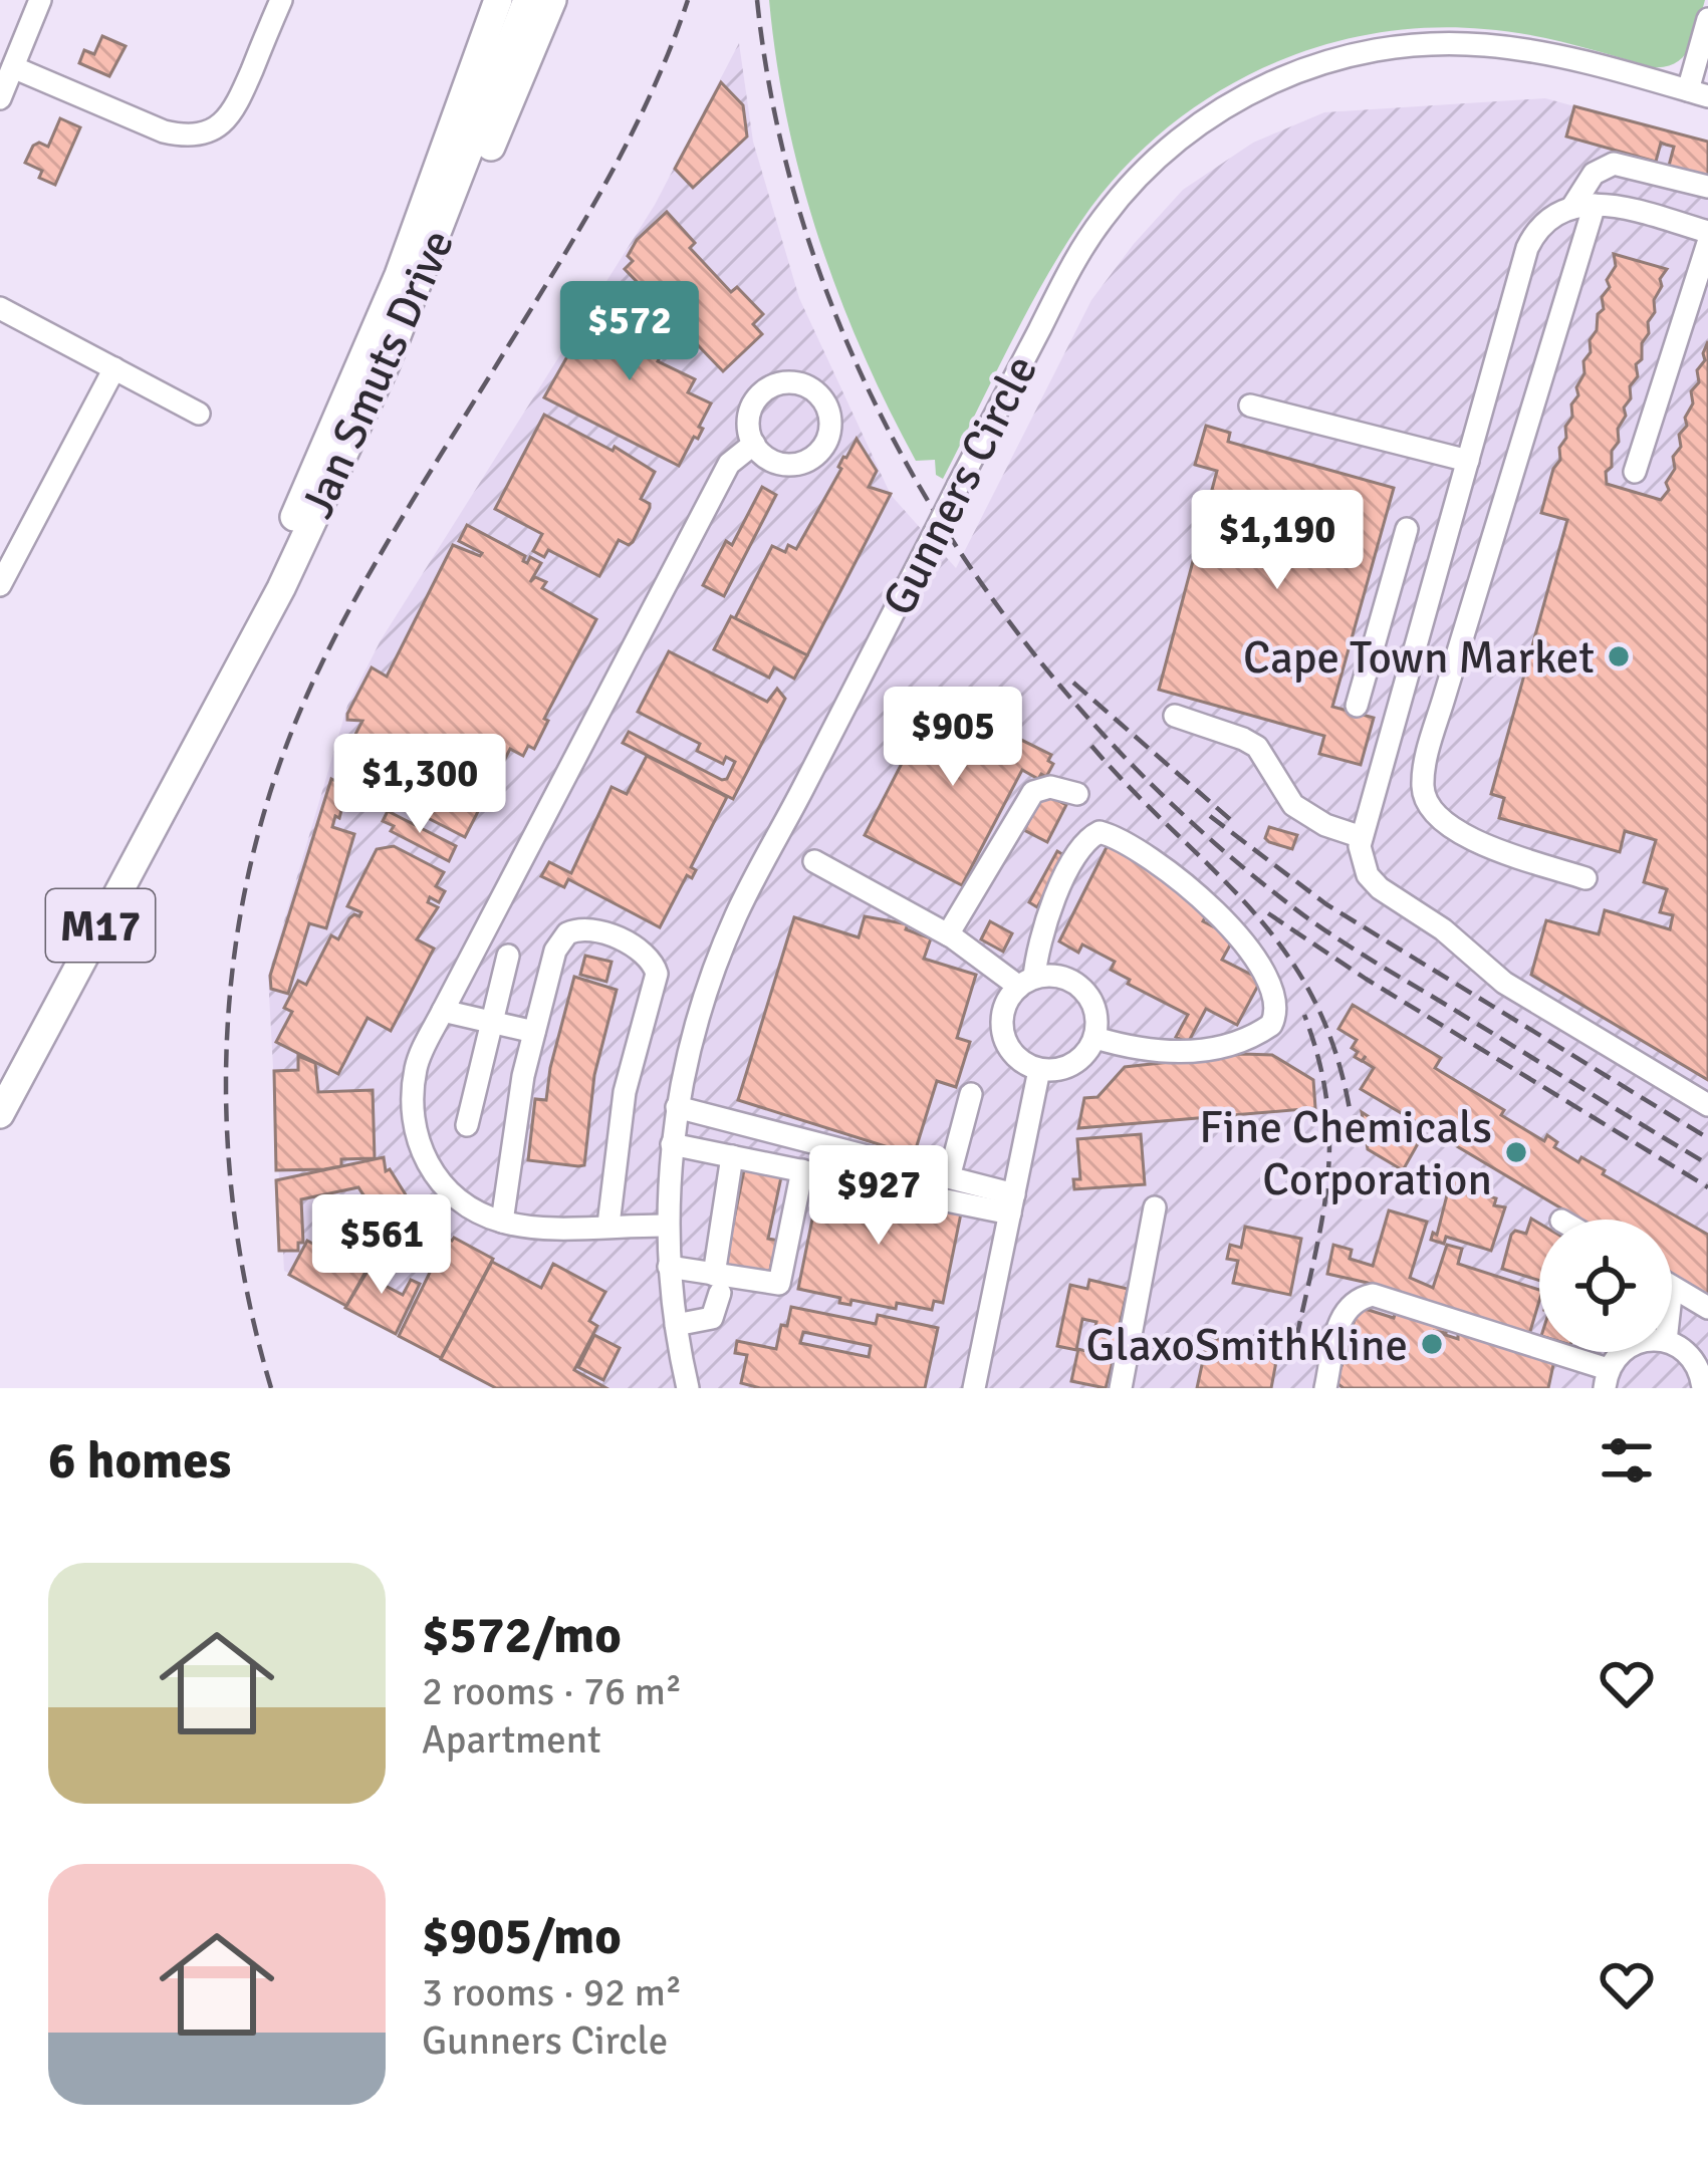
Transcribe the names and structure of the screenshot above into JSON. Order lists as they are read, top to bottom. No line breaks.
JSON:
{"streets":{"main road":["Jan Smuts Drive","M17"],"street":["Gunners Circle"]},"places":["Cape Town Market","Fine Chemicals Corporation","GlaxoSmithKline"],"page":{"price":["$572","$1,190","$905","$1,300","$927","$561"],"heading":"6 homes","list":[{"name":"$572/mo","note":"2 rooms · 76 m² · Apartment"},{"name":"$905/mo","note":"3 rooms · 92 m² · Gunners Circle"}]}}
